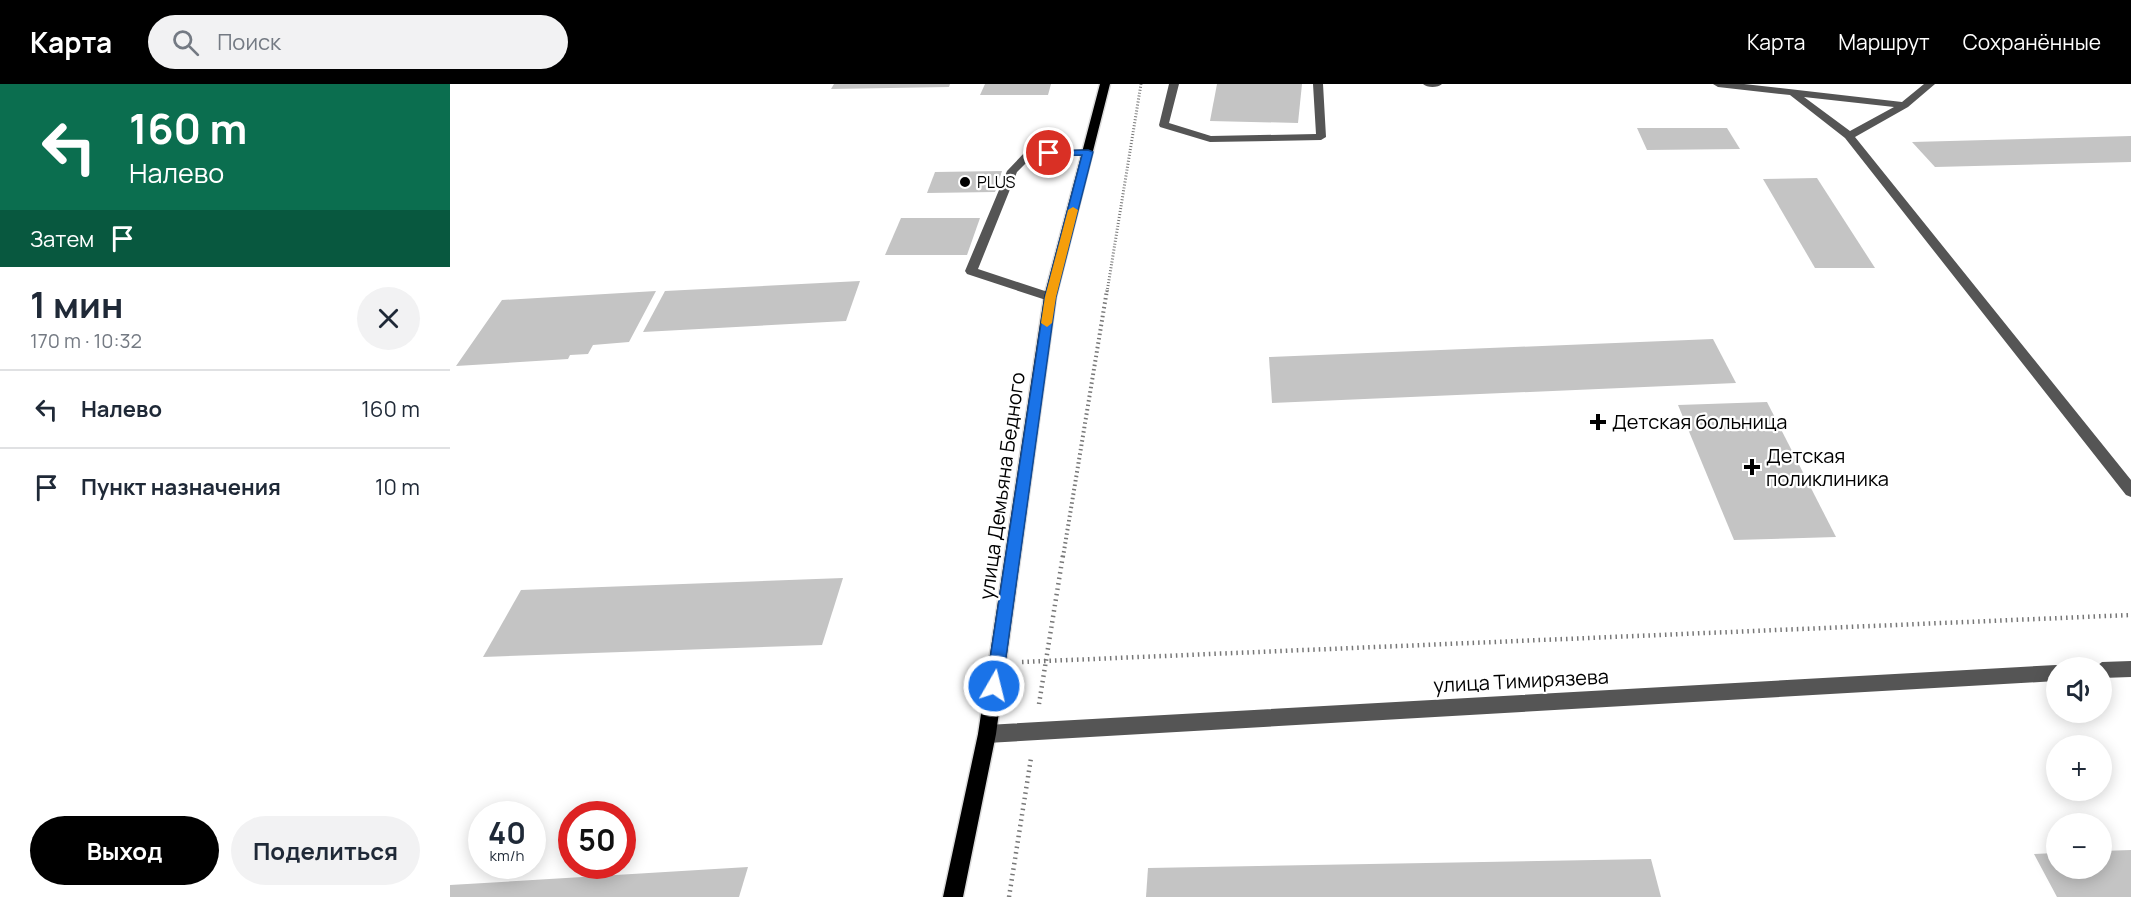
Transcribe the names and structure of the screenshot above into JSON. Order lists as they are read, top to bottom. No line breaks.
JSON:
{"streets":{"main road":["улица Демьяна Бедного"],"street":["улица Тимирязева"]},"crossings":[["улица Демьяна Бедного","улица Тимирязева"]],"places":{"other":["PLUS"],"health":["Детская больница","Детская поликлиника"]},"page":{"header":"Карта","search":"Поиск","nav":["Карта","Маршрут","Сохранённые"],"turn":["160 m","Налево"],"then":"Затем","heading":["1 мин","170 m · 10:32"],"list":[{"name":"Налево","value":"160 m"},{"name":"Пункт назначения","value":"10 m"}],"map_buttons":["+","−"],"speed":"40 km/h","limit":"50","buttons":["Выход","Поделиться"]}}
